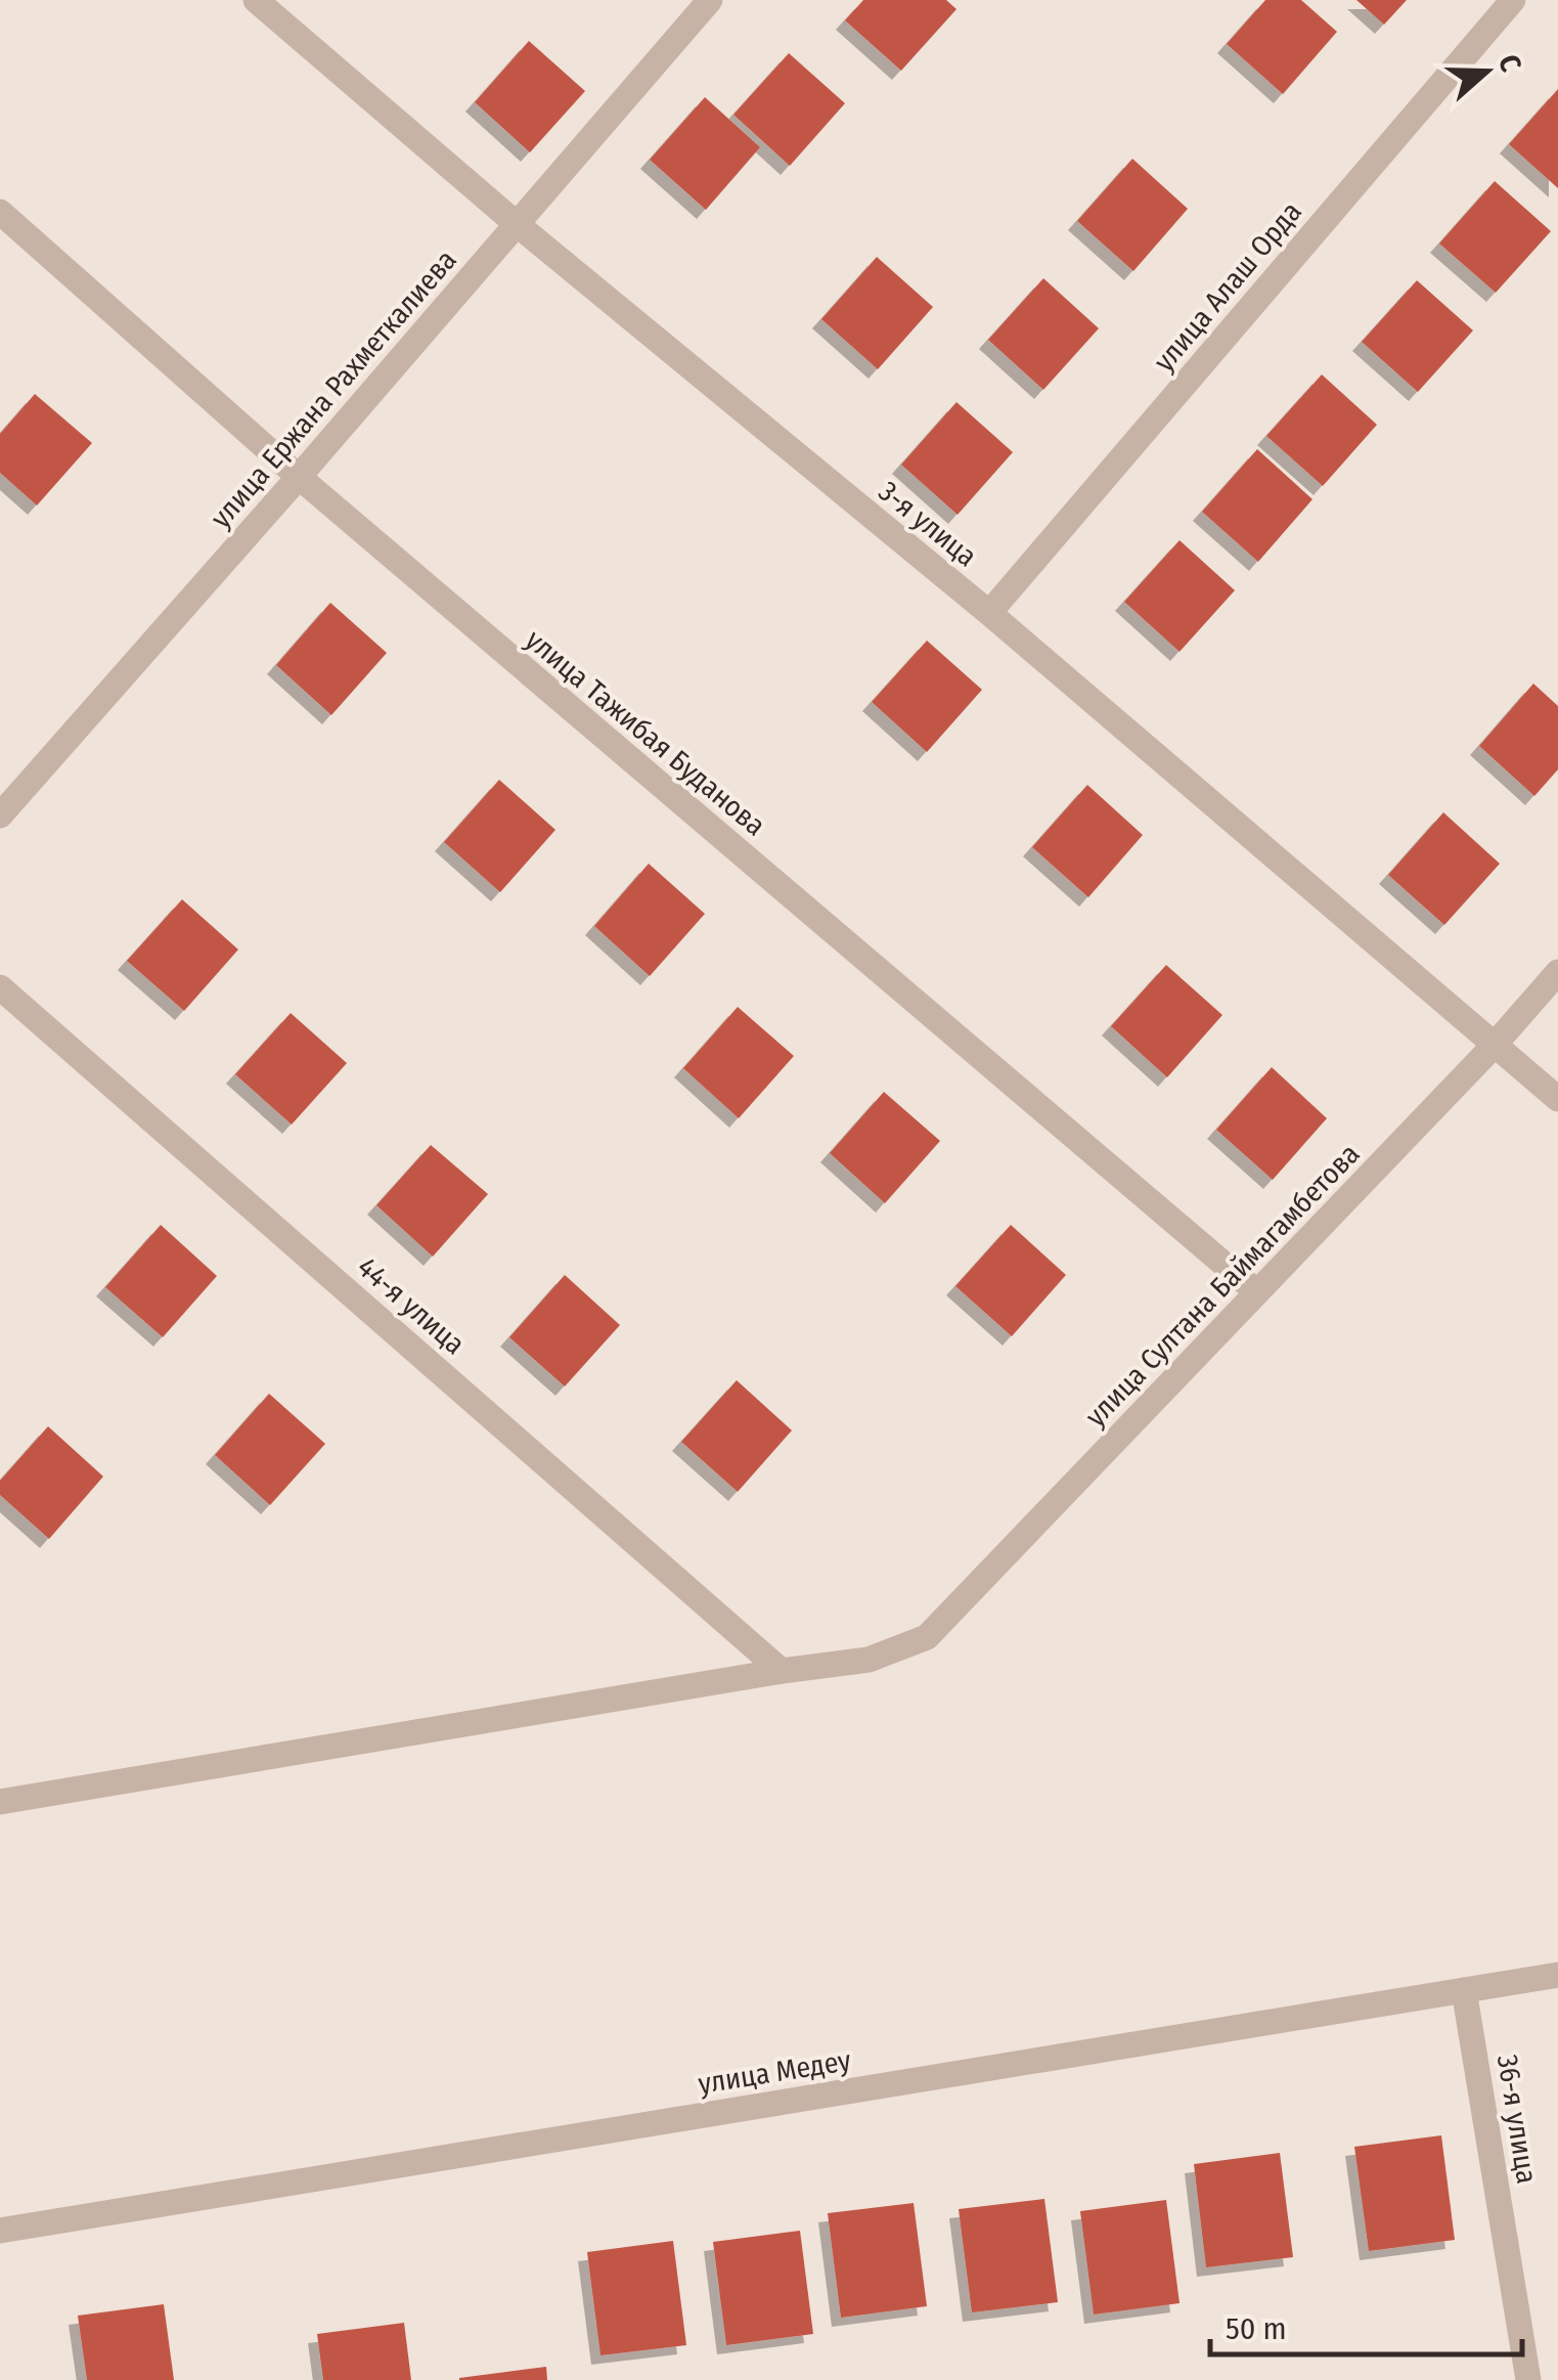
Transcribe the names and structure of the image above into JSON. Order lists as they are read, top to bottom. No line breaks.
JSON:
{"streets":{"street":["улица Алаш Орда","улица Ержана Рахметкалиева","3-я улица","улица Тажибая Буданова","улица Султана Баймагамбетова","44-я улица","улица Медеу","36-я улица"]},"crossings":[["улица Алаш Орда","3-я улица"],["улица Ержана Рахметкалиева","3-я улица"],["улица Ержана Рахметкалиева","улица Тажибая Буданова"],["3-я улица","улица Султана Баймагамбетова"],["улица Тажибая Буданова","улица Султана Баймагамбетова"],["улица Султана Баймагамбетова","44-я улица"],["улица Медеу","36-я улица"]],"scale_bar":"50 m","north":"right"}
